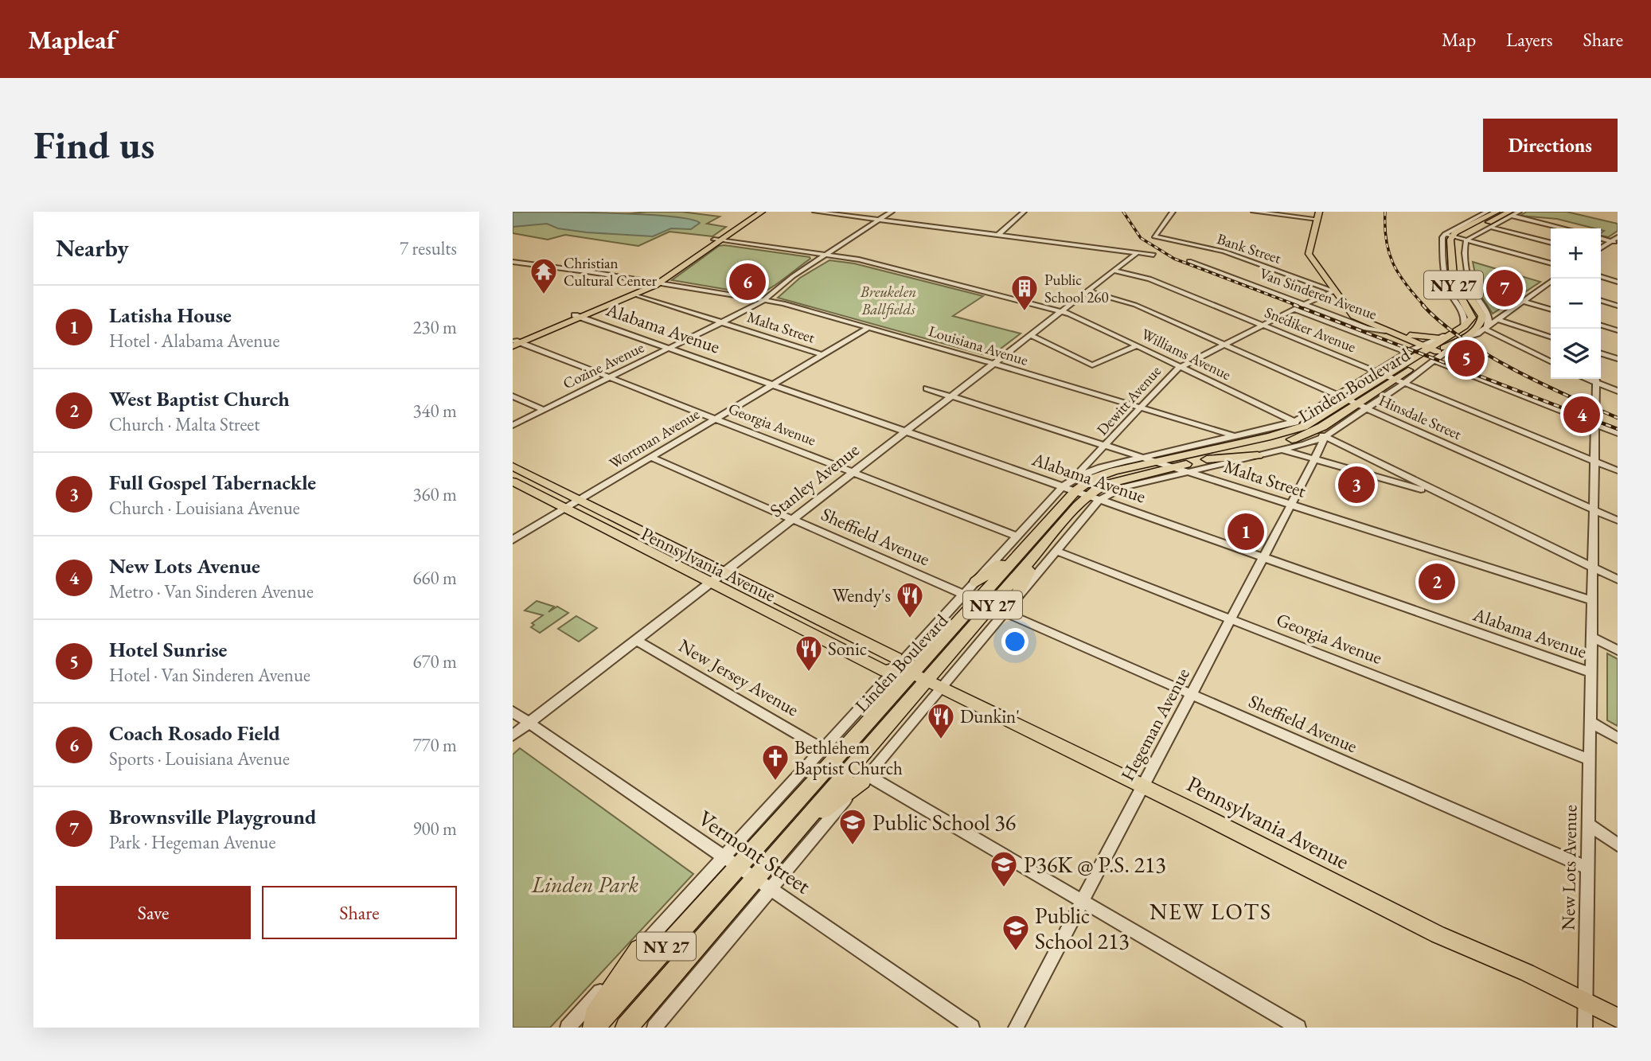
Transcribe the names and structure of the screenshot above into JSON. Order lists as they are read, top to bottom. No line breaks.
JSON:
{"streets":{"highway":["NY 27","Linden Boulevard"],"main road":["Van Sinderen Avenue","Pennsylvania Avenue"],"street":["Bank Street","Malta Street","Alabama Avenue","Snediker Avenue","Louisiana Avenue","Williams Avenue","Cozine Avenue","Dewitt Avenue","Hinsdale Street","Georgia Avenue","Wortman Avenue","Stanley Avenue","Sheffield Avenue","New Jersey Avenue","Hegeman Avenue","Vermont Street","New Lots Avenue"]},"crossings":[["Bank Street","Dewitt Avenue"],["Van Sinderen Avenue","Linden Boulevard"],["Van Sinderen Avenue","Dewitt Avenue"],["Malta Street","Cozine Avenue"],["Malta Street","Linden Boulevard"],["Malta Street","Dewitt Avenue"],["Malta Street","Wortman Avenue"],["Malta Street","Stanley Avenue"],["Malta Street","Hegeman Avenue"],["Malta Street","New Lots Avenue"],["Alabama Avenue","Cozine Avenue"],["Alabama Avenue","Linden Boulevard"],["Alabama Avenue","Dewitt Avenue"],["Alabama Avenue","Wortman Avenue"],["Alabama Avenue","Stanley Avenue"],["Alabama Avenue","Hegeman Avenue"],["Alabama Avenue","New Lots Avenue"],["Snediker Avenue","Linden Boulevard"],["Snediker Avenue","Dewitt Avenue"],["Snediker Avenue","Stanley Avenue"],["Snediker Avenue","New Lots Avenue"],["Louisiana Avenue","Cozine Avenue"],["Louisiana Avenue","Linden Boulevard"],["Louisiana Avenue","Dewitt Avenue"],["Louisiana Avenue","Wortman Avenue"],["Louisiana Avenue","Stanley Avenue"],["Williams Avenue","Cozine Avenue"],["Williams Avenue","Linden Boulevard"],["Williams Avenue","Dewitt Avenue"],["Williams Avenue","Stanley Avenue"],["Williams Avenue","Hegeman Avenue"],["Williams Avenue","New Lots Avenue"],["Cozine Avenue","Georgia Avenue"],["Linden Boulevard","Dewitt Avenue"],["Linden Boulevard","Hinsdale Street"],["Linden Boulevard","Georgia Avenue"],["Linden Boulevard","Sheffield Avenue"],["Linden Boulevard","Pennsylvania Avenue"],["Linden Boulevard","New Jersey Avenue"],["Linden Boulevard","Hegeman Avenue"],["Linden Boulevard","Vermont Street"],["Dewitt Avenue","Hinsdale Street"],["Hinsdale Street","Stanley Avenue"],["Hinsdale Street","New Lots Avenue"],["Georgia Avenue","Wortman Avenue"],["Georgia Avenue","Stanley Avenue"],["Georgia Avenue","Hegeman Avenue"],["Georgia Avenue","New Lots Avenue"],["Wortman Avenue","Sheffield Avenue"],["Wortman Avenue","Pennsylvania Avenue"],["Stanley Avenue","Sheffield Avenue"],["Stanley Avenue","Pennsylvania Avenue"],["Stanley Avenue","New Jersey Avenue"],["Stanley Avenue","Vermont Street"],["Sheffield Avenue","Hegeman Avenue"],["Sheffield Avenue","New Lots Avenue"],["Pennsylvania Avenue","Hegeman Avenue"],["Pennsylvania Avenue","New Lots Avenue"]],"districts":["NEW LOTS"],"parks":["Breukelen Ballfields","Linden Park"],"places":{"temple":["Christian Cultural Center"],"building":["Public School 260"],"restaurant":["Wendy's","Sonic","Dunkin'"],"church":["Bethlehem Baptist Church"],"school or university":["Public School 36","P36K @ P.S. 213","Public School 213"]},"page":{"header":"Mapleaf","nav":["Map","Layers","Share"],"buttons":["Directions",["Save","Share"]],"title":"Find us","heading":["Nearby","7 results"],"map_buttons":["+","−"],"pins":["6","7","5","4","3","1","2"],"list":[{"mark":"1","name":"Latisha House","note":"Hotel · Alabama Avenue","value":"230 m"},{"mark":"2","name":"West Baptist Church","note":"Church · Malta Street","value":"340 m"},{"mark":"3","name":"Full Gospel Tabernackle","note":"Church · Louisiana Avenue","value":"360 m"},{"mark":"4","name":"New Lots Avenue","note":"Metro · Van Sinderen Avenue","value":"660 m"},{"mark":"5","name":"Hotel Sunrise","note":"Hotel · Van Sinderen Avenue","value":"670 m"},{"mark":"6","name":"Coach Rosado Field","note":"Sports · Louisiana Avenue","value":"770 m"},{"mark":"7","name":"Brownsville Playground","note":"Park · Hegeman Avenue","value":"900 m"}]}}
